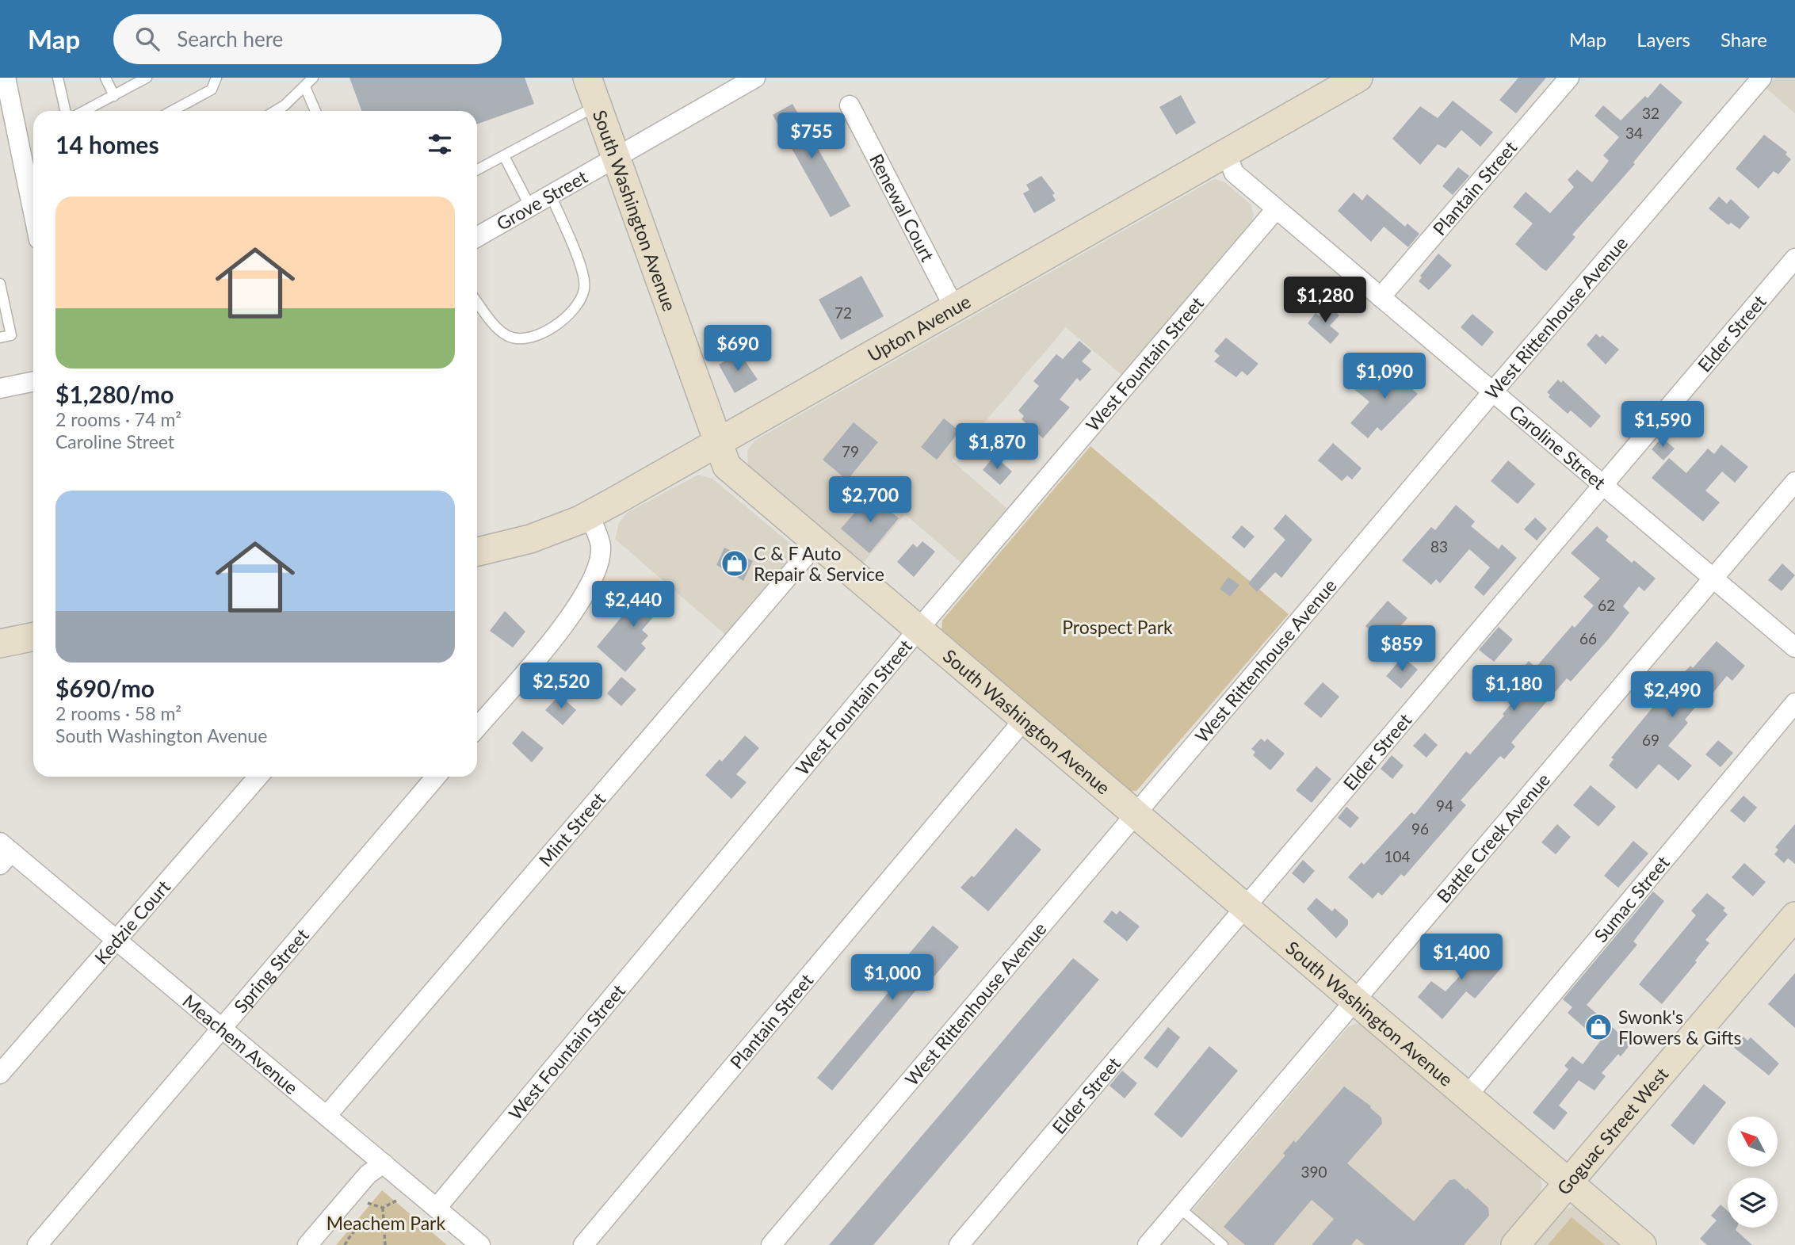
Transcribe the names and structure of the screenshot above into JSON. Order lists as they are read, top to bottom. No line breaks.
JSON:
{"streets":{"street":["Plantain Street","Grove Street","Renewal Court","South Washington Avenue","West Rittenhouse Avenue","Upton Avenue","Elder Street","West Fountain Street","Caroline Street","Mint Street","Battle Creek Avenue","Sumac Street","Kedzie Court","Spring Street","Meachem Avenue","Goguac Street West"]},"crossings":[["Plantain Street","South Washington Avenue"],["Plantain Street","Caroline Street"],["Grove Street","South Washington Avenue"],["Renewal Court","Upton Avenue"],["South Washington Avenue","West Rittenhouse Avenue"],["South Washington Avenue","Upton Avenue"],["South Washington Avenue","Elder Street"],["South Washington Avenue","West Fountain Street"],["South Washington Avenue","Mint Street"],["South Washington Avenue","Battle Creek Avenue"],["South Washington Avenue","Sumac Street"],["South Washington Avenue","Goguac Street West"],["West Rittenhouse Avenue","Caroline Street"],["Upton Avenue","Caroline Street"],["Elder Street","Caroline Street"],["West Fountain Street","Caroline Street"],["West Fountain Street","Meachem Avenue"],["Caroline Street","Battle Creek Avenue"],["Mint Street","Meachem Avenue"],["Kedzie Court","Meachem Avenue"],["Spring Street","Meachem Avenue"]],"parks":["Prospect Park","Meachem Park"],"places":{"shop":["C & F Auto Repair & Service","Swonk's Flowers & Gifts"]},"house_numbers":["32","34","72","79","83","62","66","69","94","96","104","390"],"north":"top left","page":{"header":"Map","search":"Search here","nav":["Map","Layers","Share"],"heading":"14 homes","price":["$755","$1,280","$690","$1,090","$1,590","$1,870","$2,700","$2,440","$859","$2,520","$1,180","$2,490","$1,400","$1,000"],"list":[{"name":"$1,280/mo","note":"2 rooms · 74 m² · Caroline Street"},{"name":"$690/mo","note":"2 rooms · 58 m² · South Washington Avenue"}]}}
